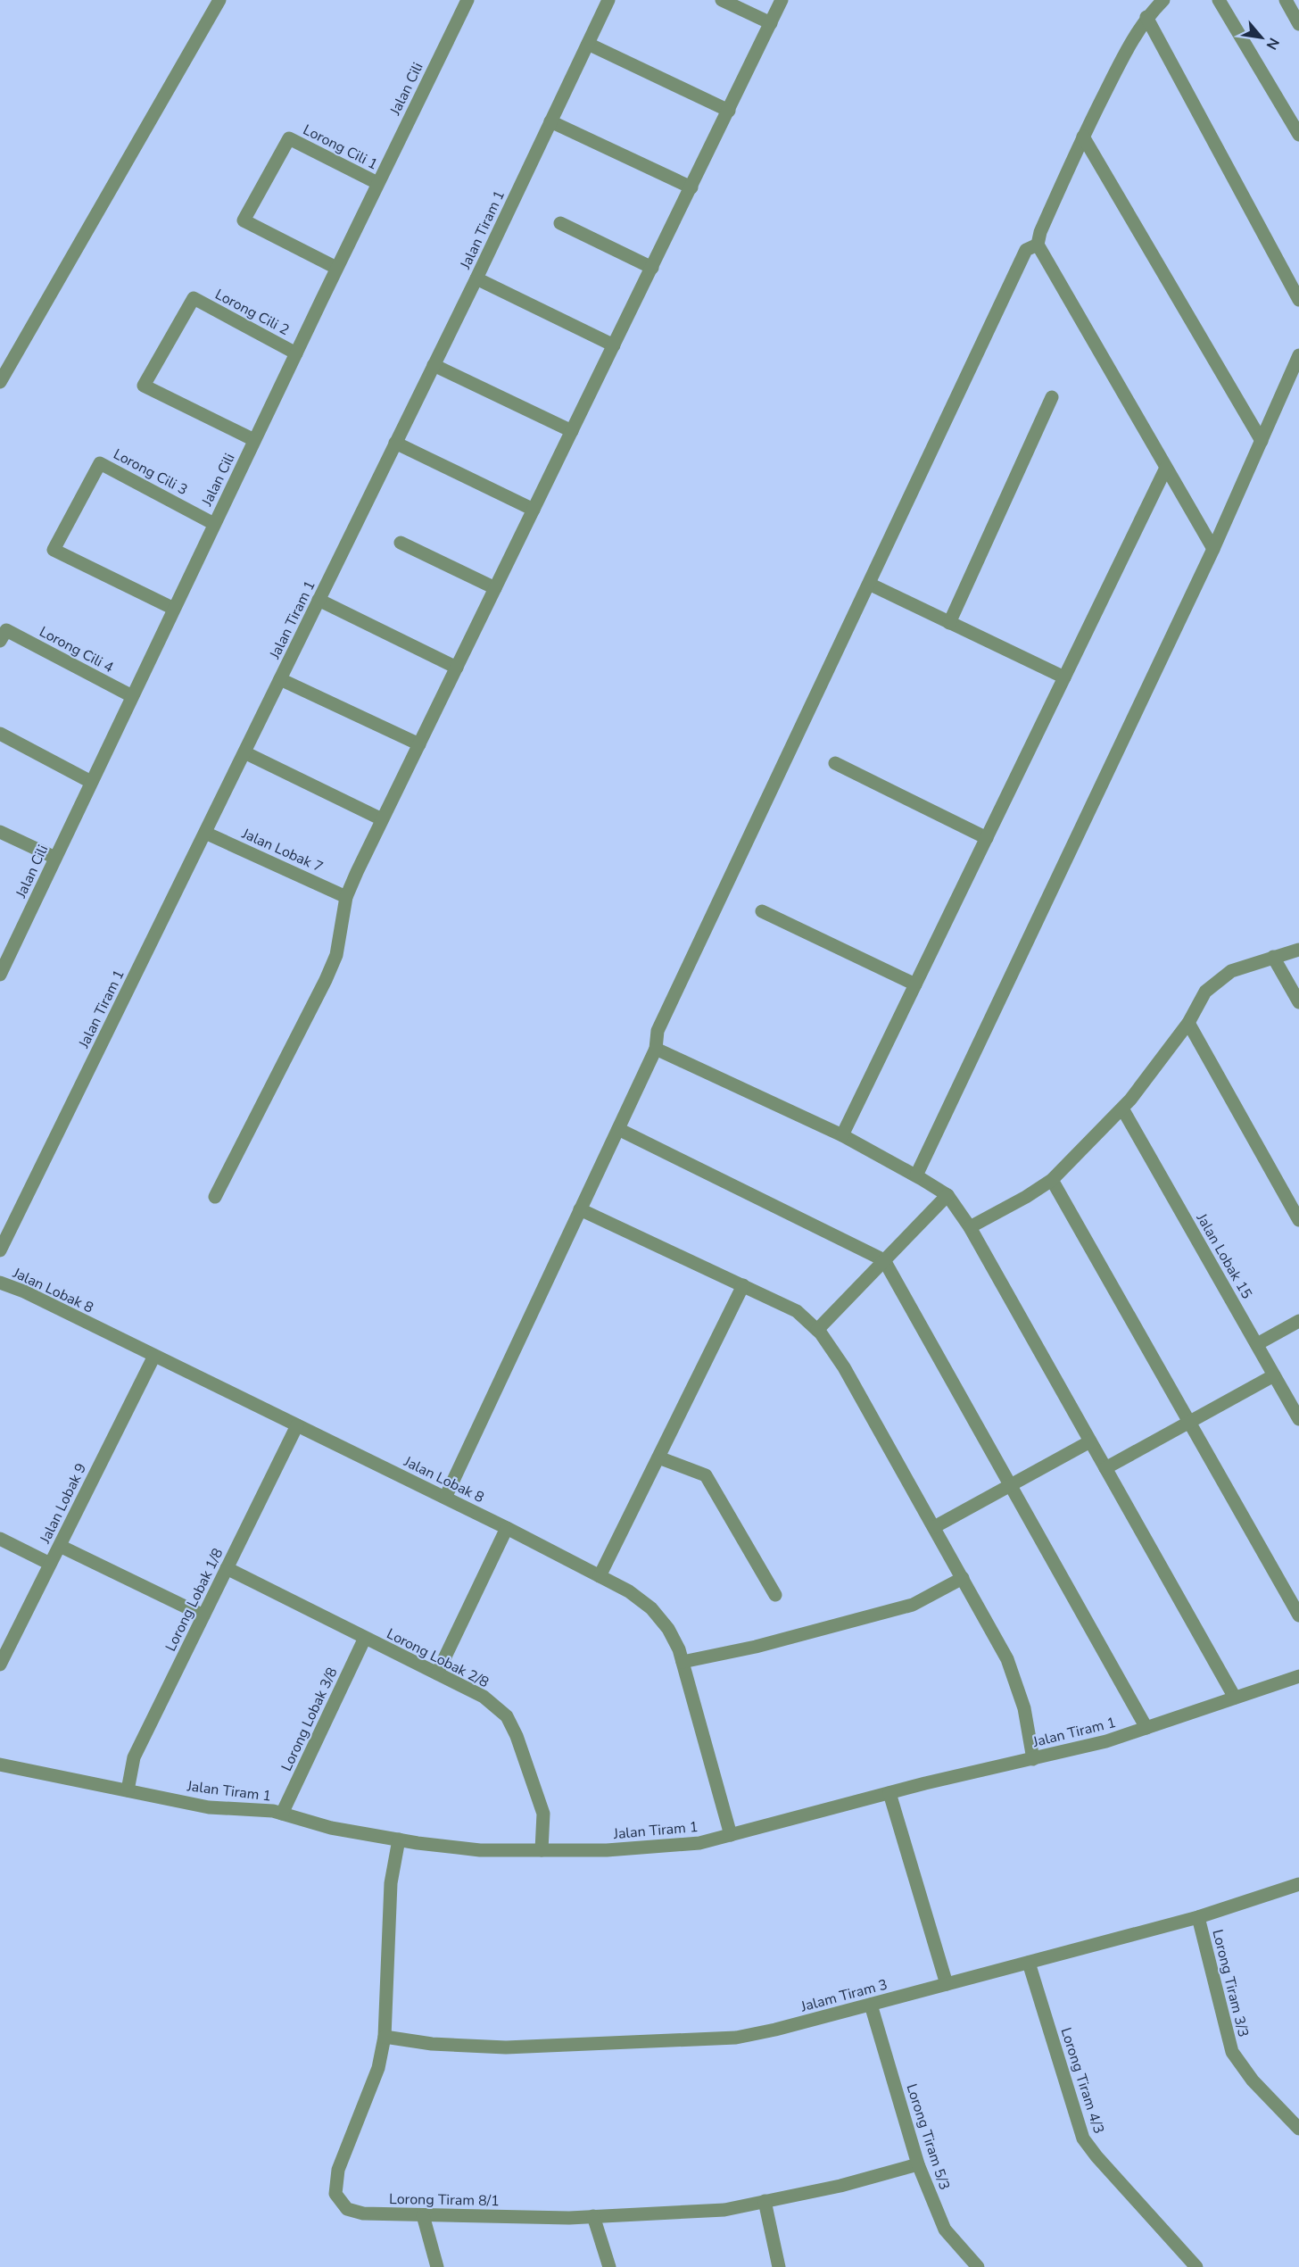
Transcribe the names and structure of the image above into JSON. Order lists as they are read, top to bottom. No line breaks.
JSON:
{"streets":{"street":["Jalan Cili","Lorong Cili 1","Jalan Tiram 1","Lorong Cili 2","Lorong Cili 3","Lorong Cili 4","Jalan Lobak 7","Jalan Lobak 15","Jalan Lobak 8","Jalan Lobak 9","Lorong Lobak 1/8","Lorong Lobak 2/8","Lorong Lobak 3/8","Lorong Tiram 3/3","Jalam Tiram 3","Lorong Tiram 4/3","Lorong Tiram 5/3","Lorong Tiram 8/1"]},"crossings":[["Jalan Cili","Lorong Cili 1"],["Jalan Cili","Lorong Cili 2"],["Jalan Cili","Lorong Cili 3"],["Jalan Cili","Lorong Cili 4"],["Jalan Tiram 1","Jalan Lobak 7"],["Jalan Tiram 1","Jalan Lobak 8"],["Jalan Tiram 1","Lorong Lobak 1/8"],["Jalan Tiram 1","Lorong Lobak 2/8"],["Jalan Tiram 1","Lorong Lobak 3/8"],["Jalan Tiram 1","Lorong Tiram 8/1"],["Jalan Lobak 8","Jalan Lobak 9"],["Jalan Lobak 8","Lorong Lobak 1/8"],["Lorong Lobak 1/8","Lorong Lobak 2/8"],["Lorong Lobak 2/8","Lorong Lobak 3/8"],["Lorong Tiram 3/3","Jalam Tiram 3"],["Jalam Tiram 3","Lorong Tiram 4/3"],["Jalam Tiram 3","Lorong Tiram 5/3"],["Jalam Tiram 3","Lorong Tiram 8/1"],["Lorong Tiram 5/3","Lorong Tiram 8/1"]],"north":"bottom right"}
